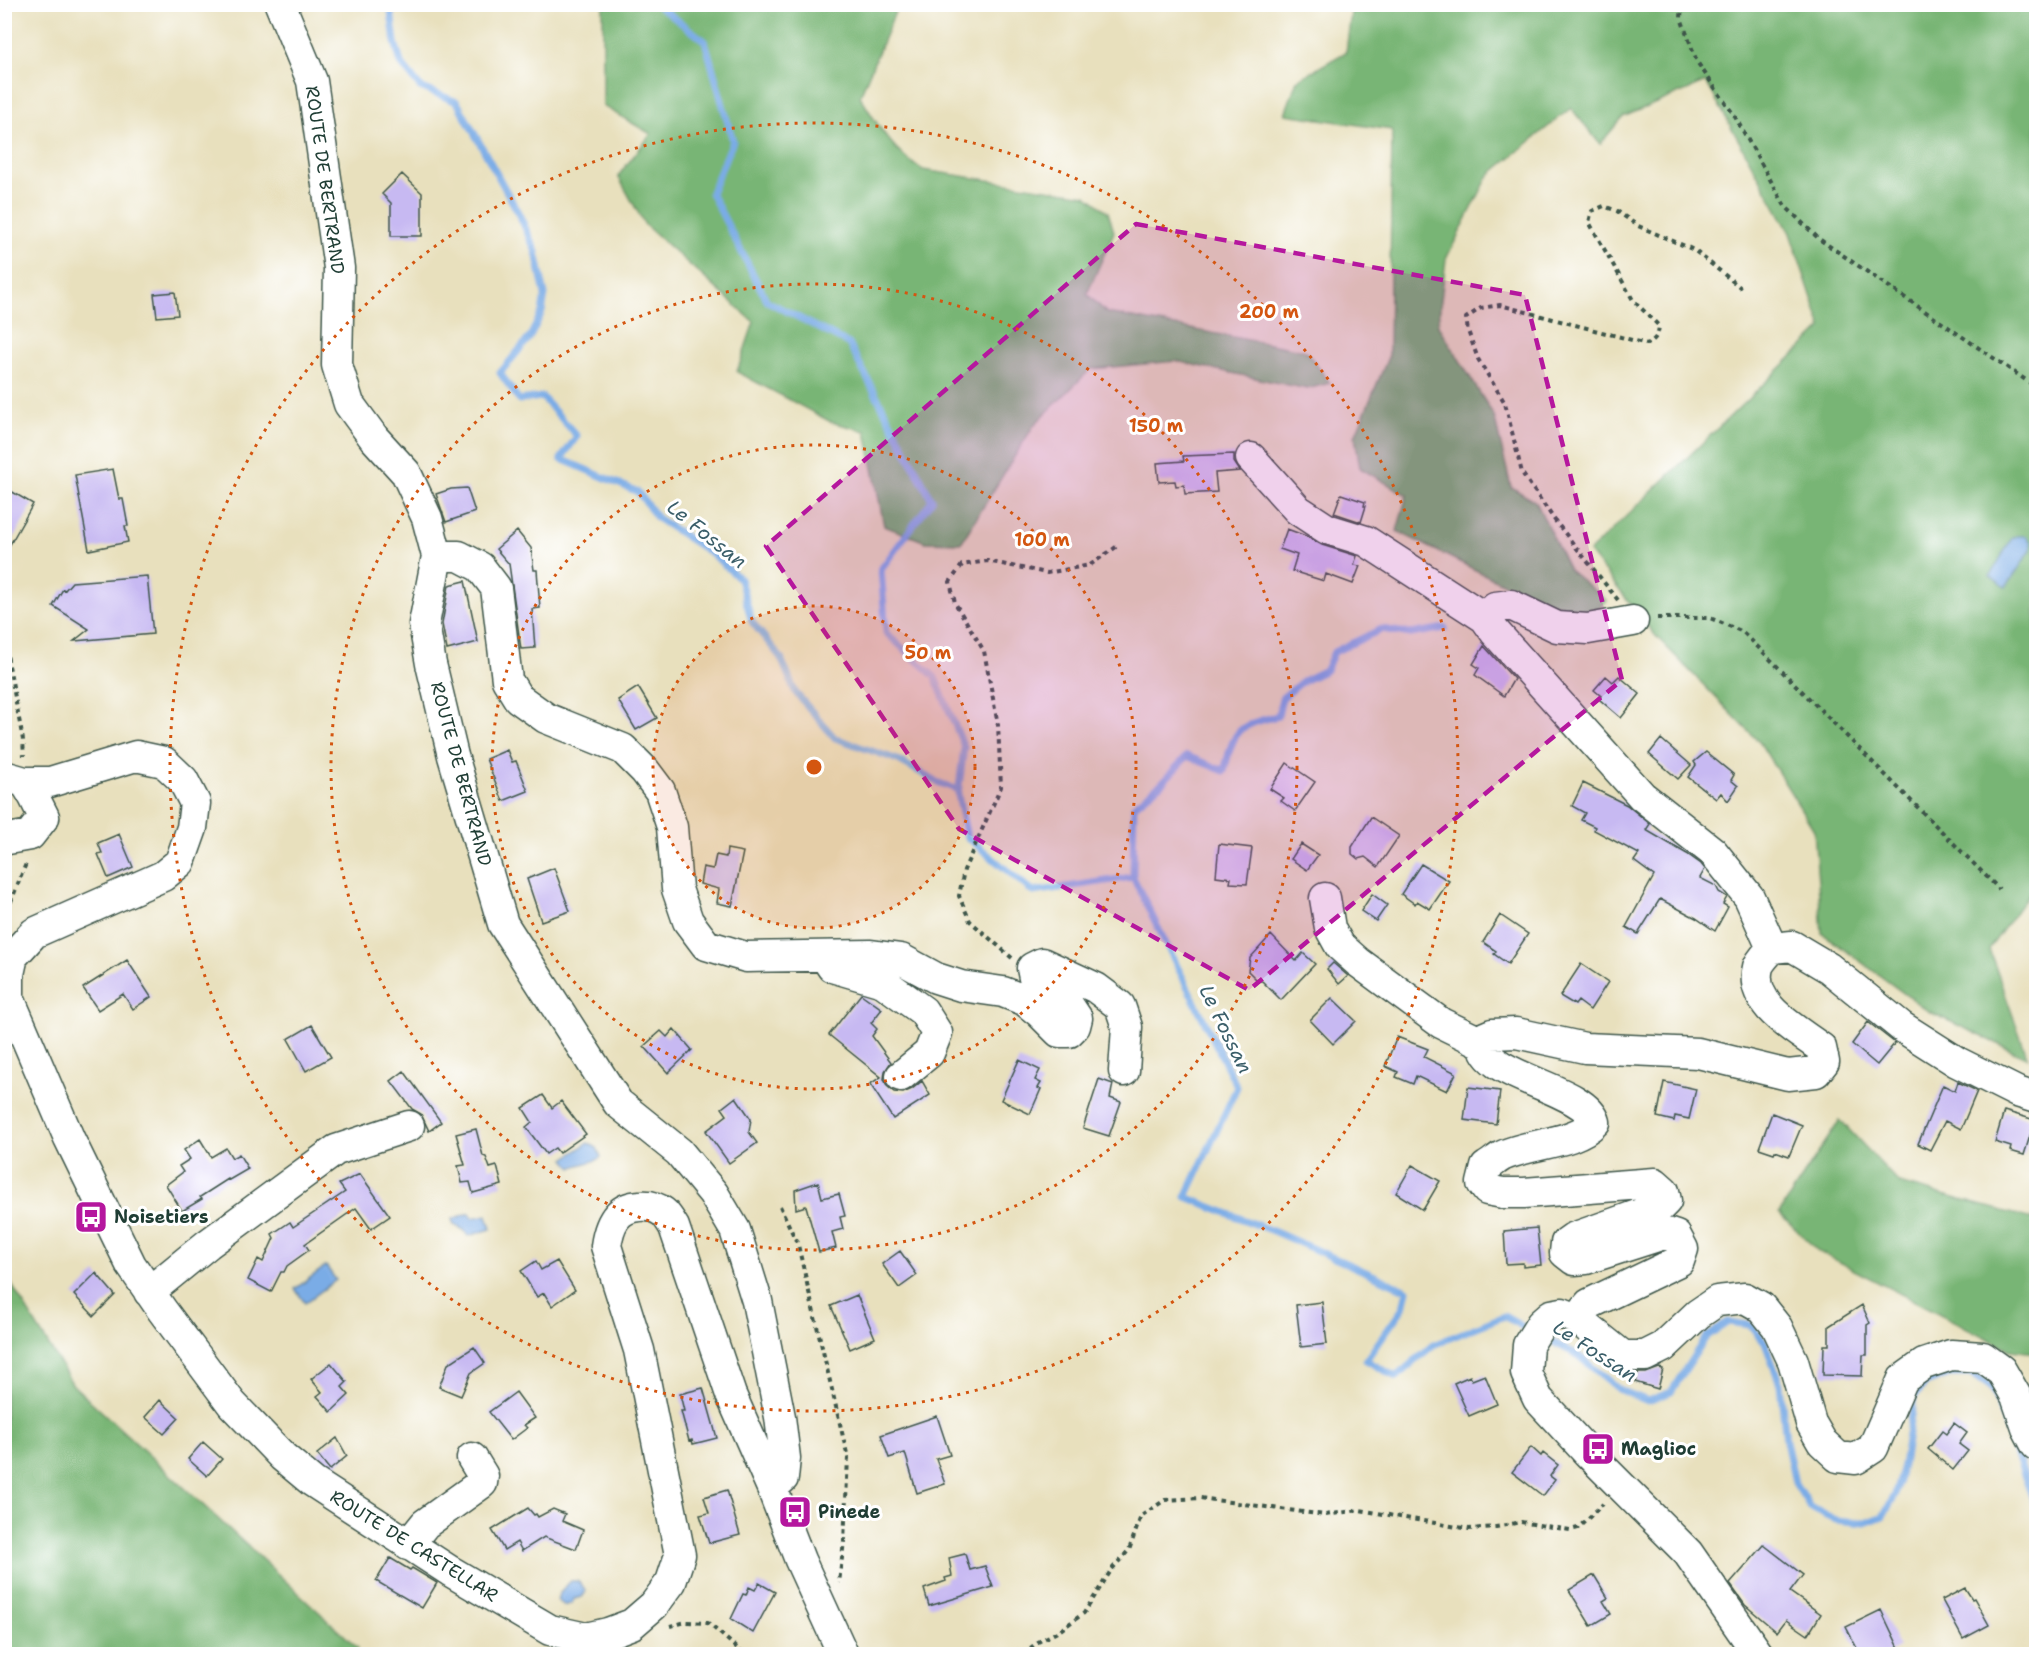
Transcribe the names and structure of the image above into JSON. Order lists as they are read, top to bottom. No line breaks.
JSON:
{"streets":{"street":["ROUTE DE BERTRAND","ROUTE DE CASTELLAR"]},"crossings":[["ROUTE DE BERTRAND","ROUTE DE CASTELLAR"]],"water":["Le Fossan"],"places":{"bus stop":["Noisetiers","Maglioc","Pinede"]},"rings":["200 m","150 m","100 m","50 m"]}
